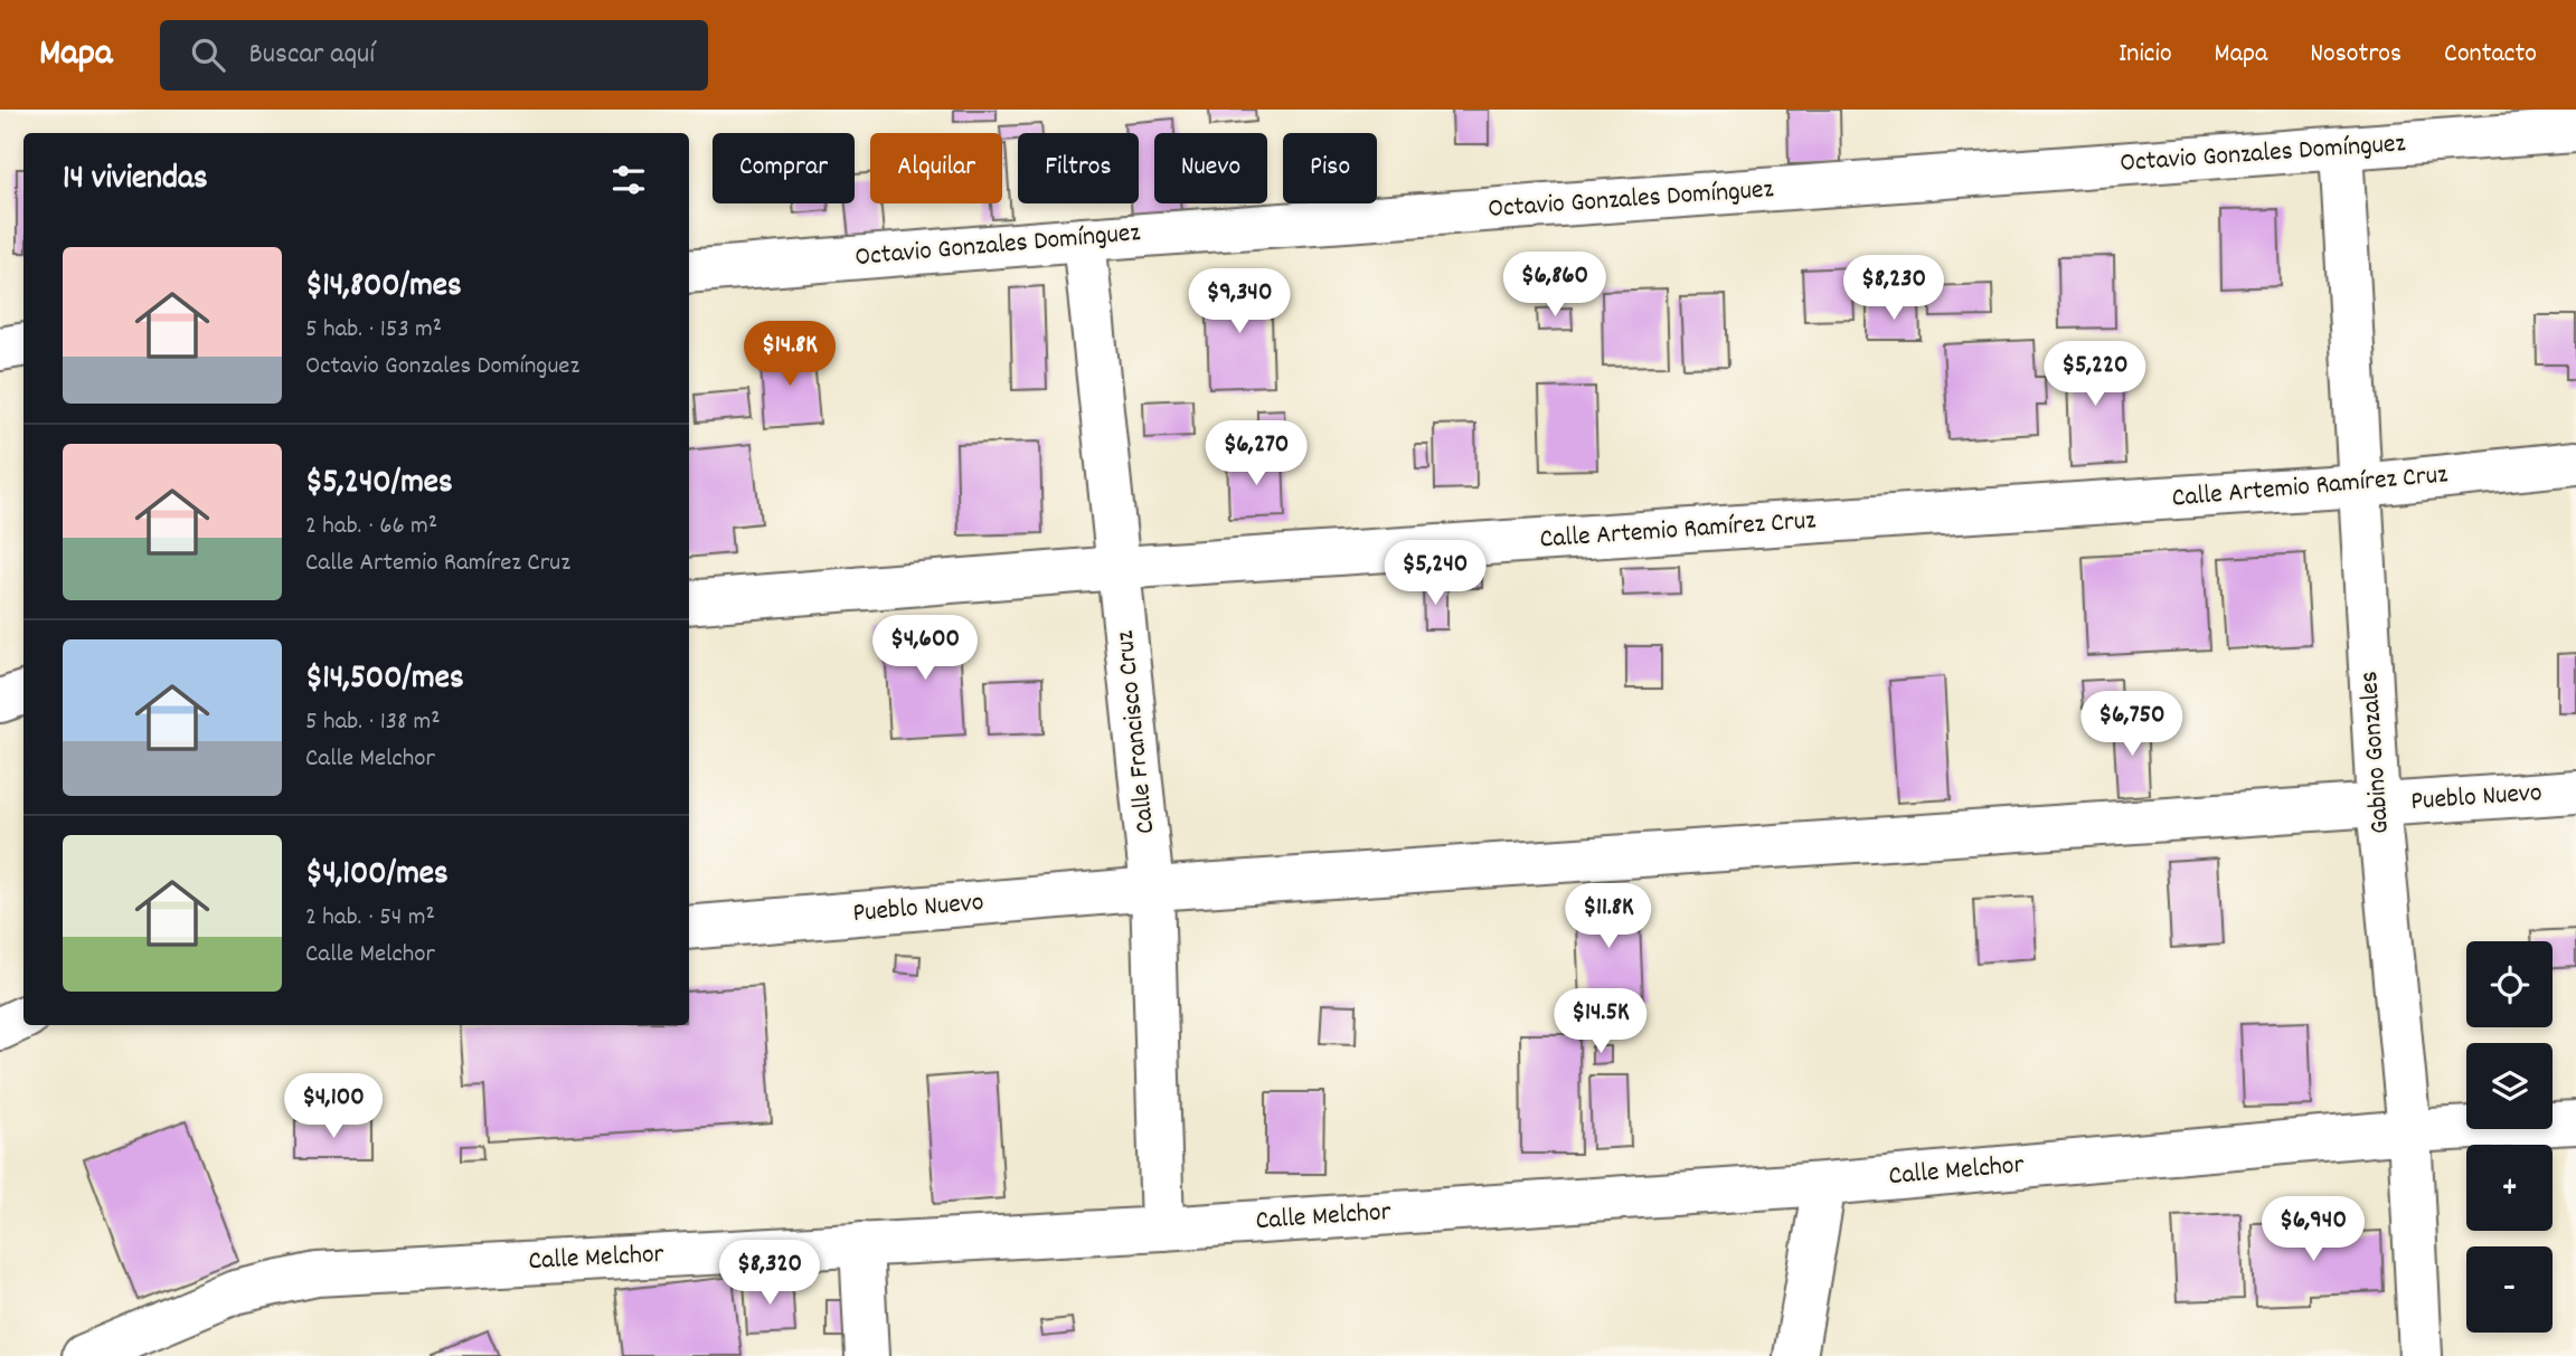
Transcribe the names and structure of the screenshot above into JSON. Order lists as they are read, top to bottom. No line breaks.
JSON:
{"streets":{"street":["Octavio Gonzales Domínguez","Calle Artemio Ramírez Cruz","Calle Francisco Cruz","Gabino Gonzales","Pueblo Nuevo","Calle Melchor"]},"crossings":[["Octavio Gonzales Domínguez","Calle Francisco Cruz"],["Octavio Gonzales Domínguez","Gabino Gonzales"],["Calle Artemio Ramírez Cruz","Calle Francisco Cruz"],["Calle Artemio Ramírez Cruz","Gabino Gonzales"],["Calle Francisco Cruz","Pueblo Nuevo"],["Calle Francisco Cruz","Calle Melchor"],["Gabino Gonzales","Pueblo Nuevo"],["Gabino Gonzales","Calle Melchor"]],"page":{"header":"Mapa","search":"Buscar aquí","nav":["Inicio","Mapa","Nosotros","Contacto"],"chip":["Comprar","Alquilar","Filtros","Nuevo","Piso"],"heading":"14 viviendas","list":[{"name":"$14,800/mes","note":"5 hab. · 153 m² · Octavio Gonzales Domínguez"},{"name":"$5,240/mes","note":"2 hab. · 66 m² · Calle Artemio Ramírez Cruz"},{"name":"$14,500/mes","note":"5 hab. · 138 m² · Calle Melchor"},{"name":"$4,100/mes","note":"2 hab. · 54 m² · Calle Melchor"}],"price":["$6,860","$8,230","$9,340","$14.8K","$5,220","$6,270","$5,240","$4,600","$6,750","$11.8K","$14.5K","$4,100","$6,940","$8,320"],"map_buttons":["+","−"]}}
